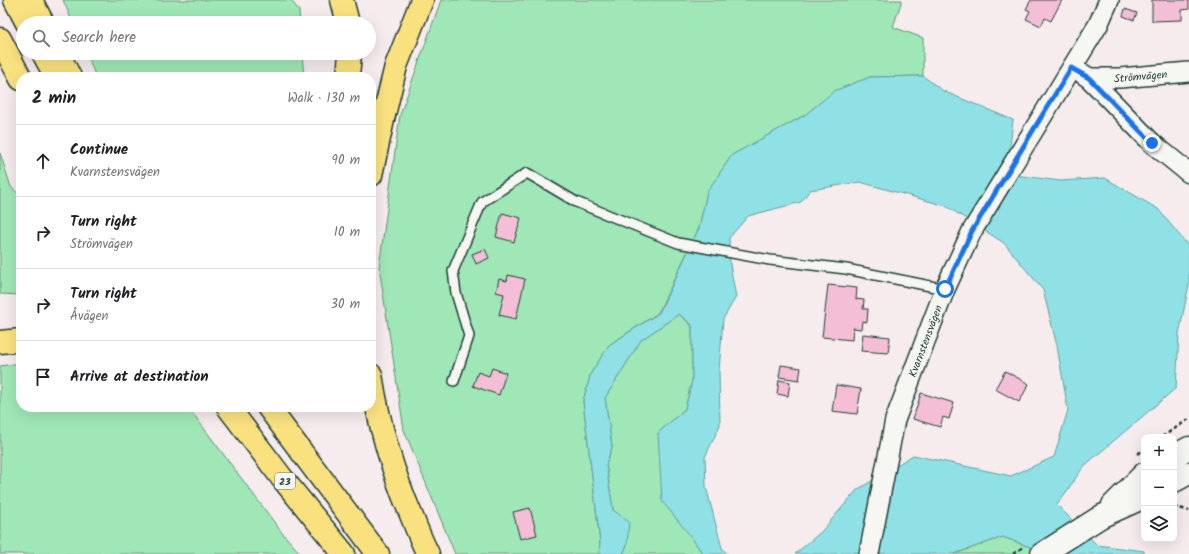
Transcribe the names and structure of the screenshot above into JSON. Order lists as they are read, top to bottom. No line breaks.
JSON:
{"streets":{"main road":["23"],"street":["Strömvägen","Kvarnstensvägen"]},"crossings":[["Strömvägen","Kvarnstensvägen"]],"page":{"search":"Search here","heading":["2 min","Walk · 130 m"],"list":[["Continue","Kvarnstensvägen","90 m"],["Turn right","Strömvägen","10 m"],["Turn right","Åvägen","30 m"],"Arrive at destination"],"map_buttons":["+","−"]}}
